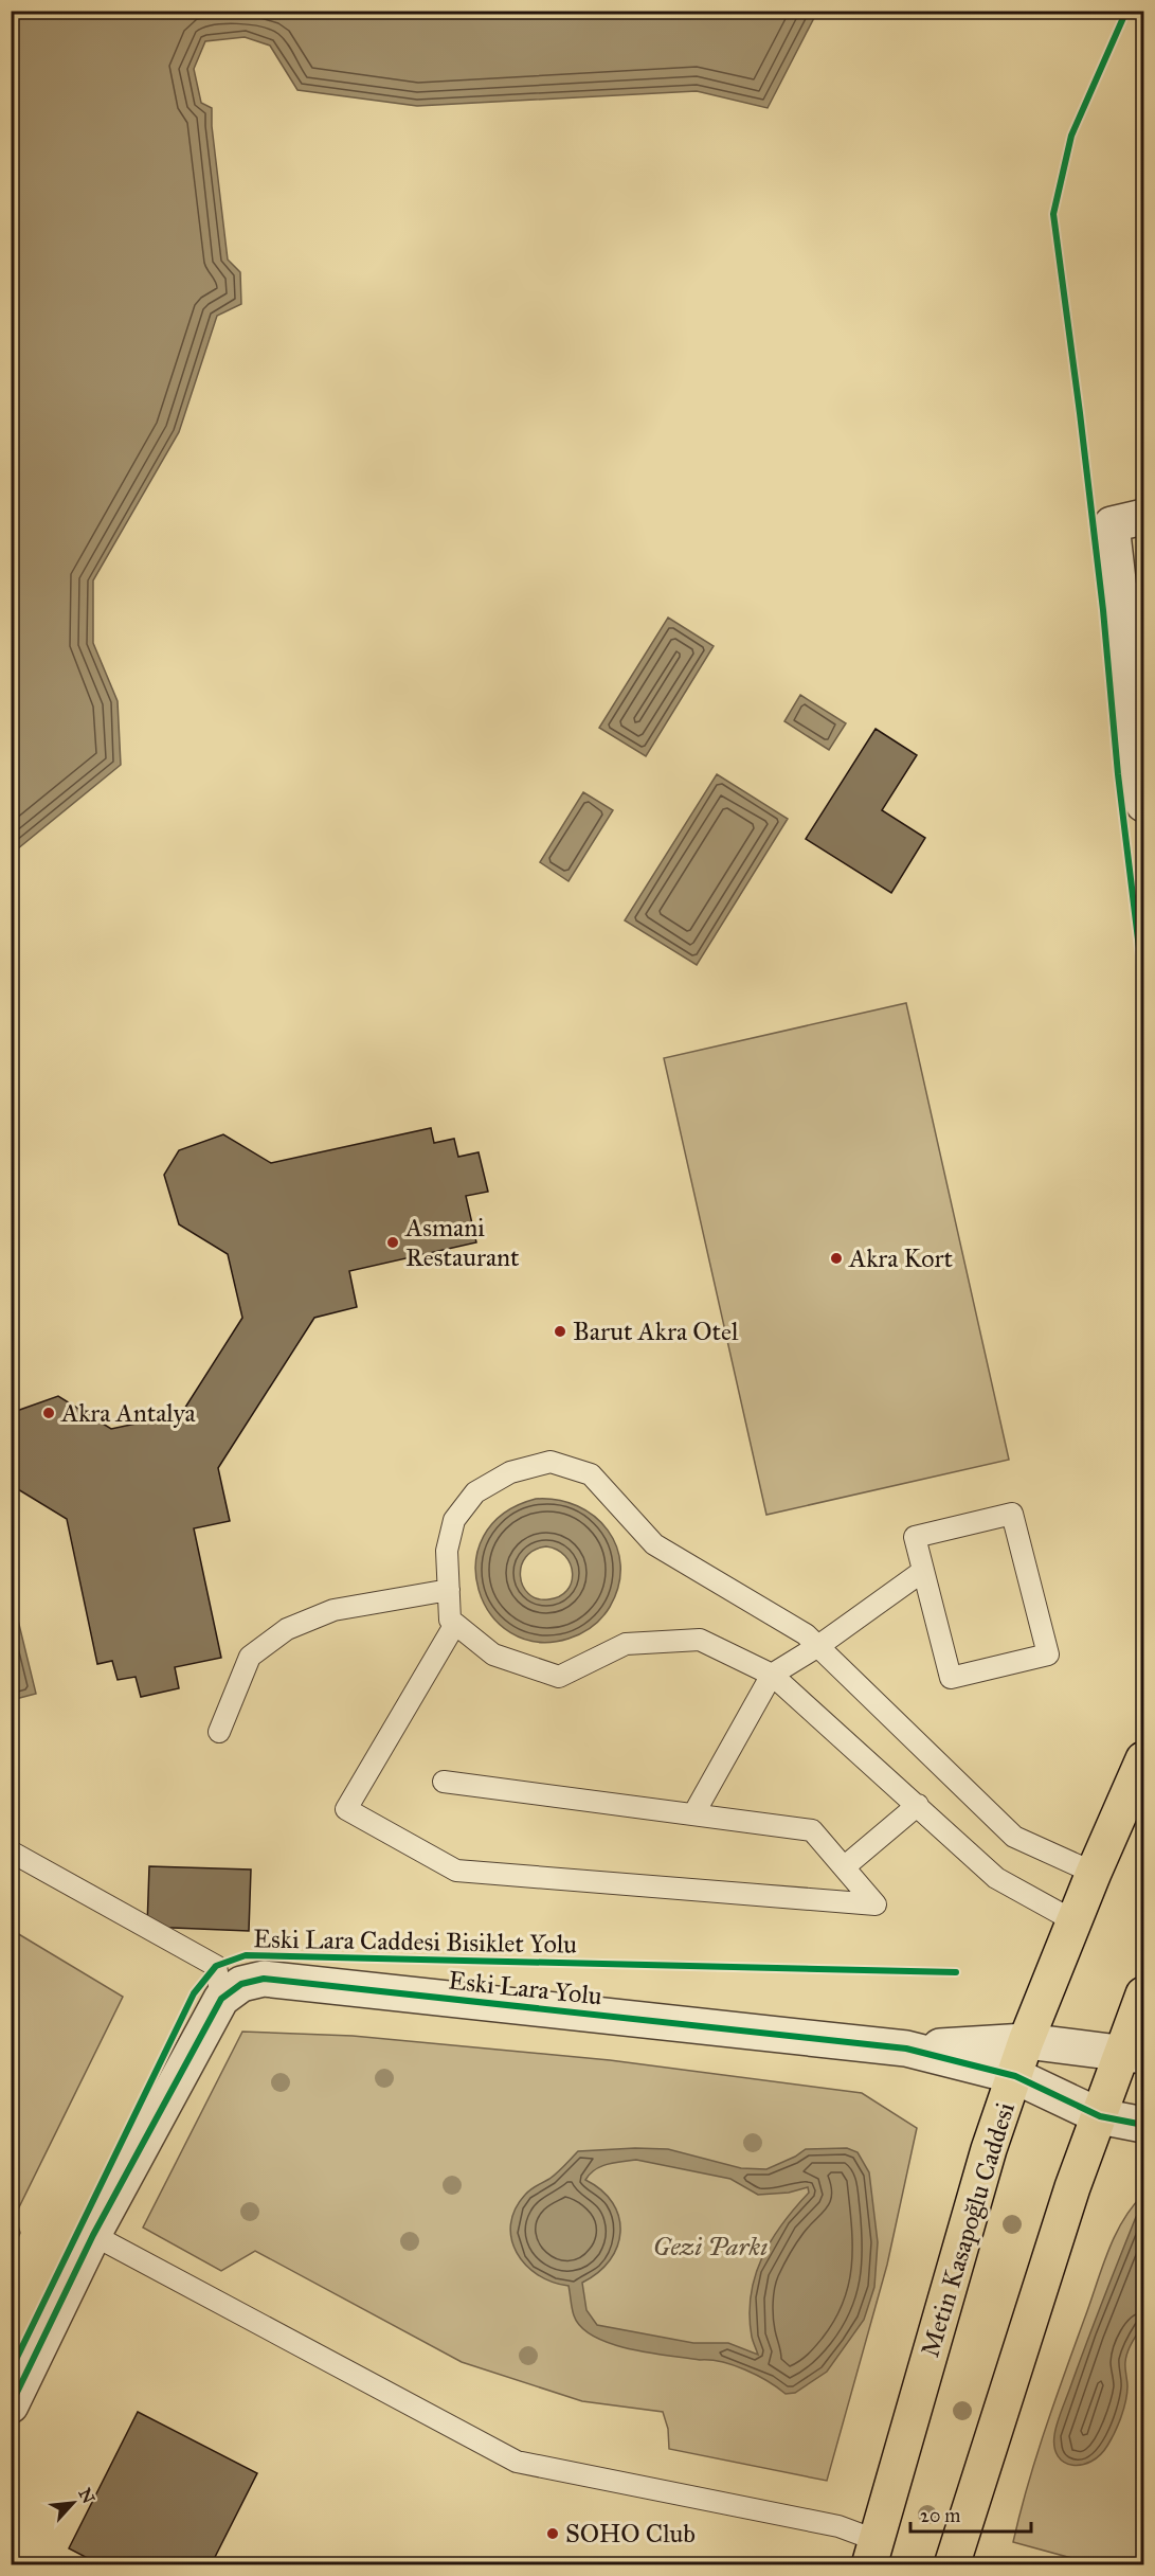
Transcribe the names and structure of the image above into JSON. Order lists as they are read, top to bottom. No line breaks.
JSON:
{"streets":{"main road":["Metin Kasapoğlu Caddesi"],"street":["Eski Lara Yolu"],"cycle path":["Eski Lara Caddesi Bisiklet Yolu"]},"parks":["Gezi Parkı"],"places":["Asmani Restaurant","Akra Kort","Barut Akra Otel","Akra Antalya","SOHO Club"],"scale_bar":"20 m","north":"top right"}
